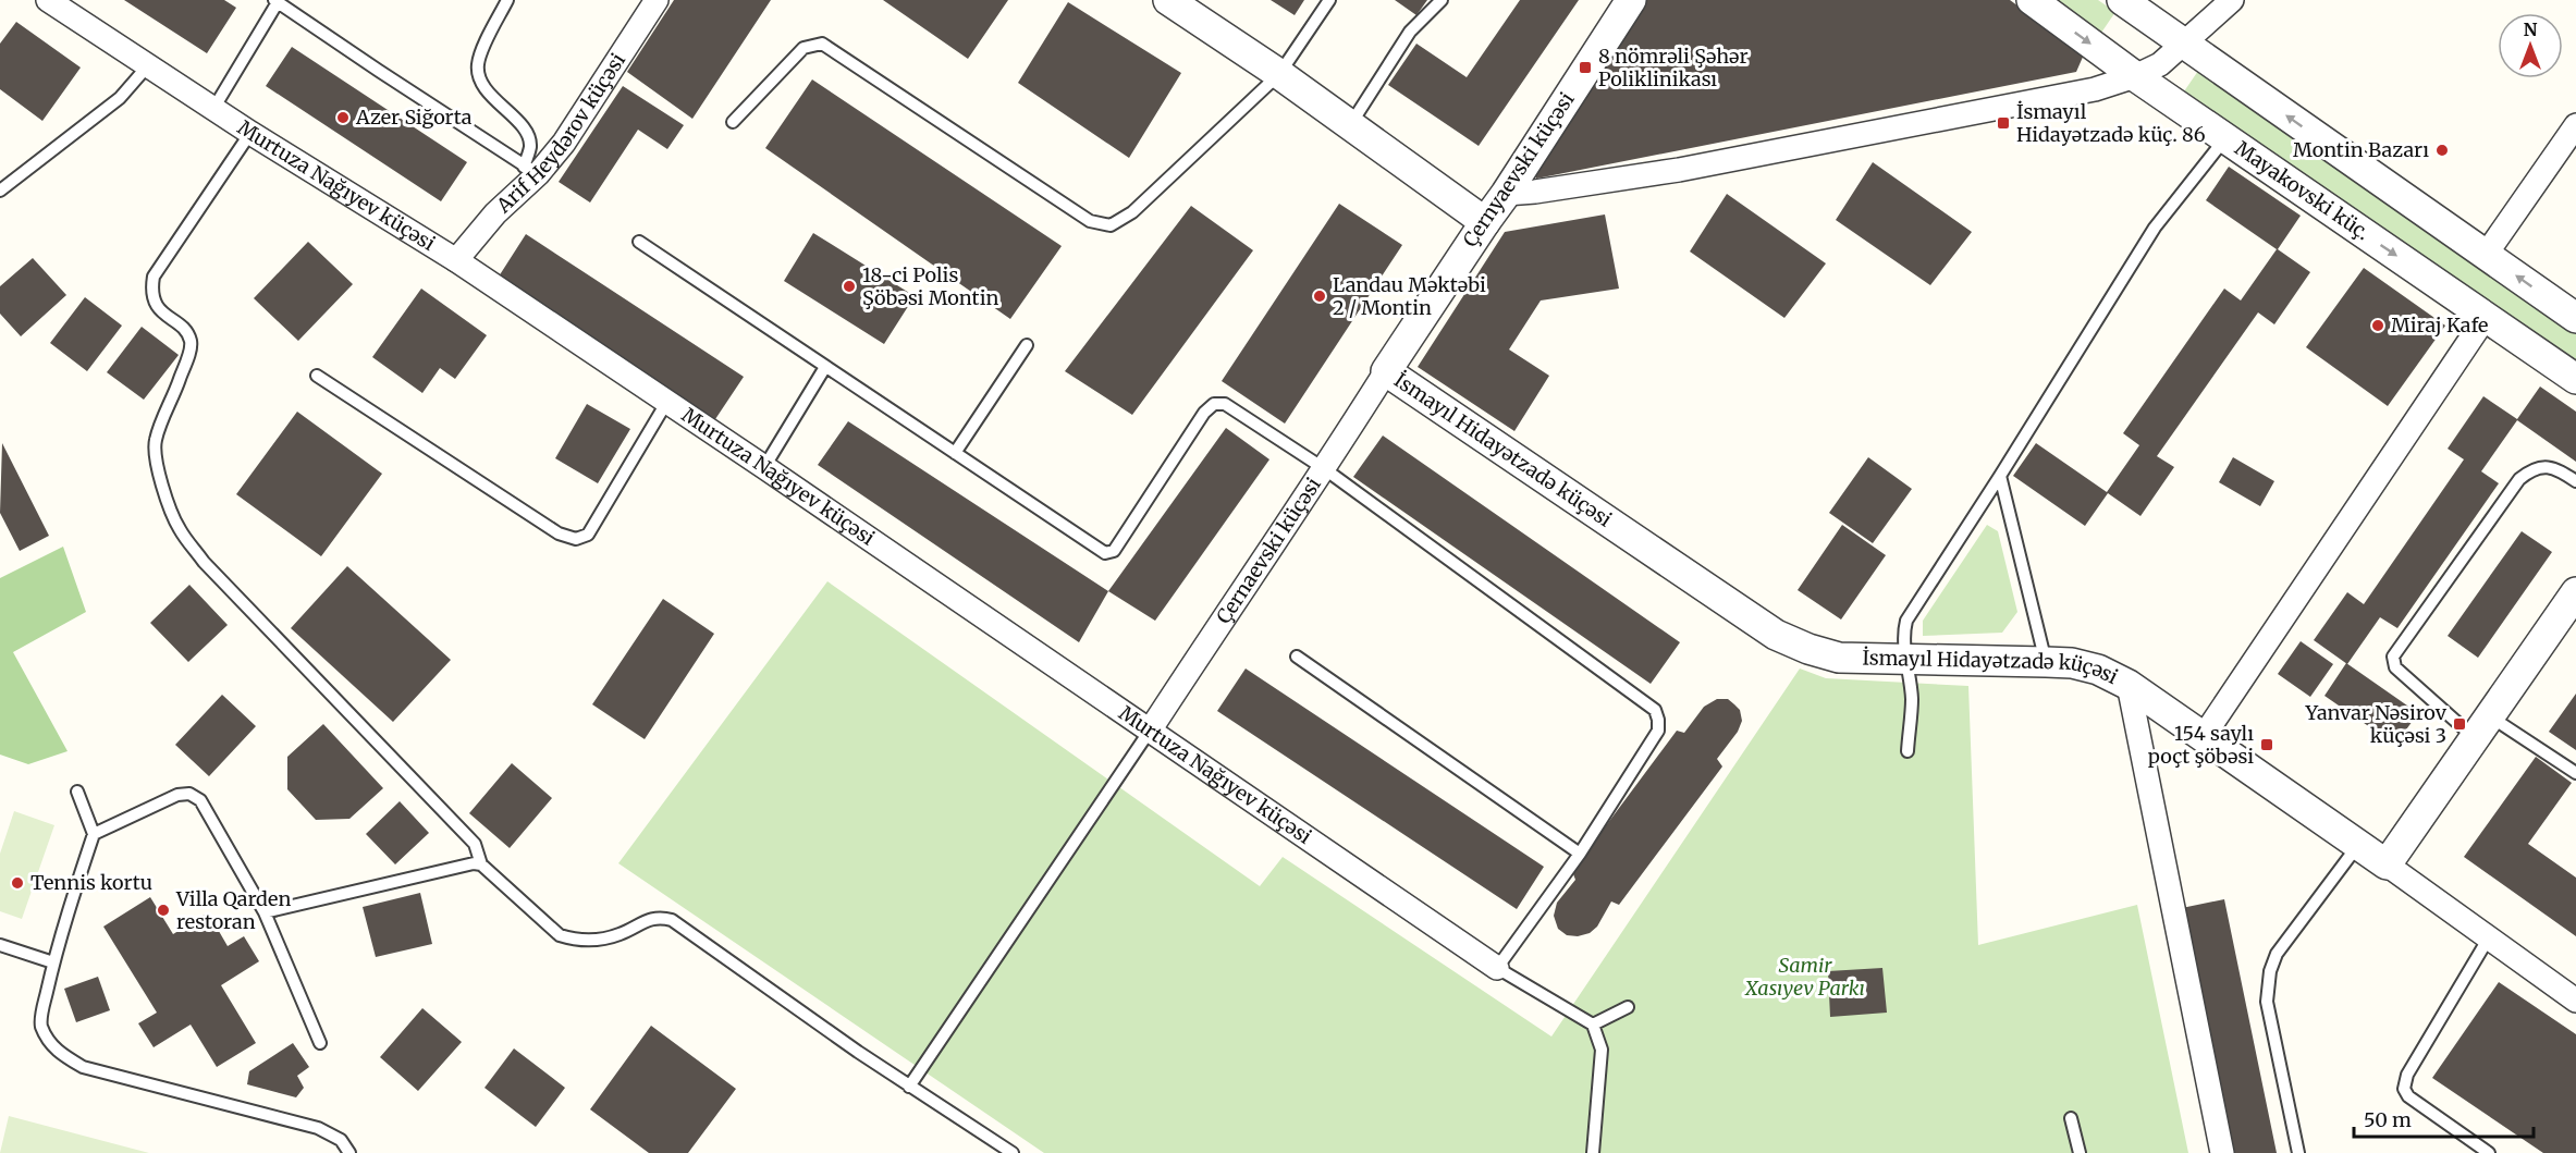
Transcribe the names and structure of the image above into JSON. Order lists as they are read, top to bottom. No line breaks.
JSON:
{"streets":{"street":["Arif Heydərov küçəsi","Çernyaevski küçəsi","Murtuza Nağıyev küçəsi","Mayakovski küç.","İsmayıl Hidayətzadə küçəsi","Çernaevski küçəsi"]},"crossings":[["Arif Heydərov küçəsi","Murtuza Nağıyev küçəsi"],["Çernyaevski küçəsi","İsmayıl Hidayətzadə küçəsi"],["Çernyaevski küçəsi","Çernaevski küçəsi"],["Murtuza Nağıyev küçəsi","Çernaevski küçəsi"],["İsmayıl Hidayətzadə küçəsi","Çernaevski küçəsi"]],"parks":["Samir Xasıyev Parkı"],"places":{"transit":["8 nömrəli Şəhər Poliklinikası","İsmayıl Hidayətzadə küç. 86","Yanvar Nəsirov küçəsi 3","154 saylı poçt şöbəsi"],"other":["Azer Siğorta","Montin Bazarı","18-ci Polis Şöbəsi Montin","Landau Məktəbi 2 / Montin","Miraj Kafe","Tennis kortu","Villa Qarden restoran"]},"scale_bar":"50 m","north":"top"}
